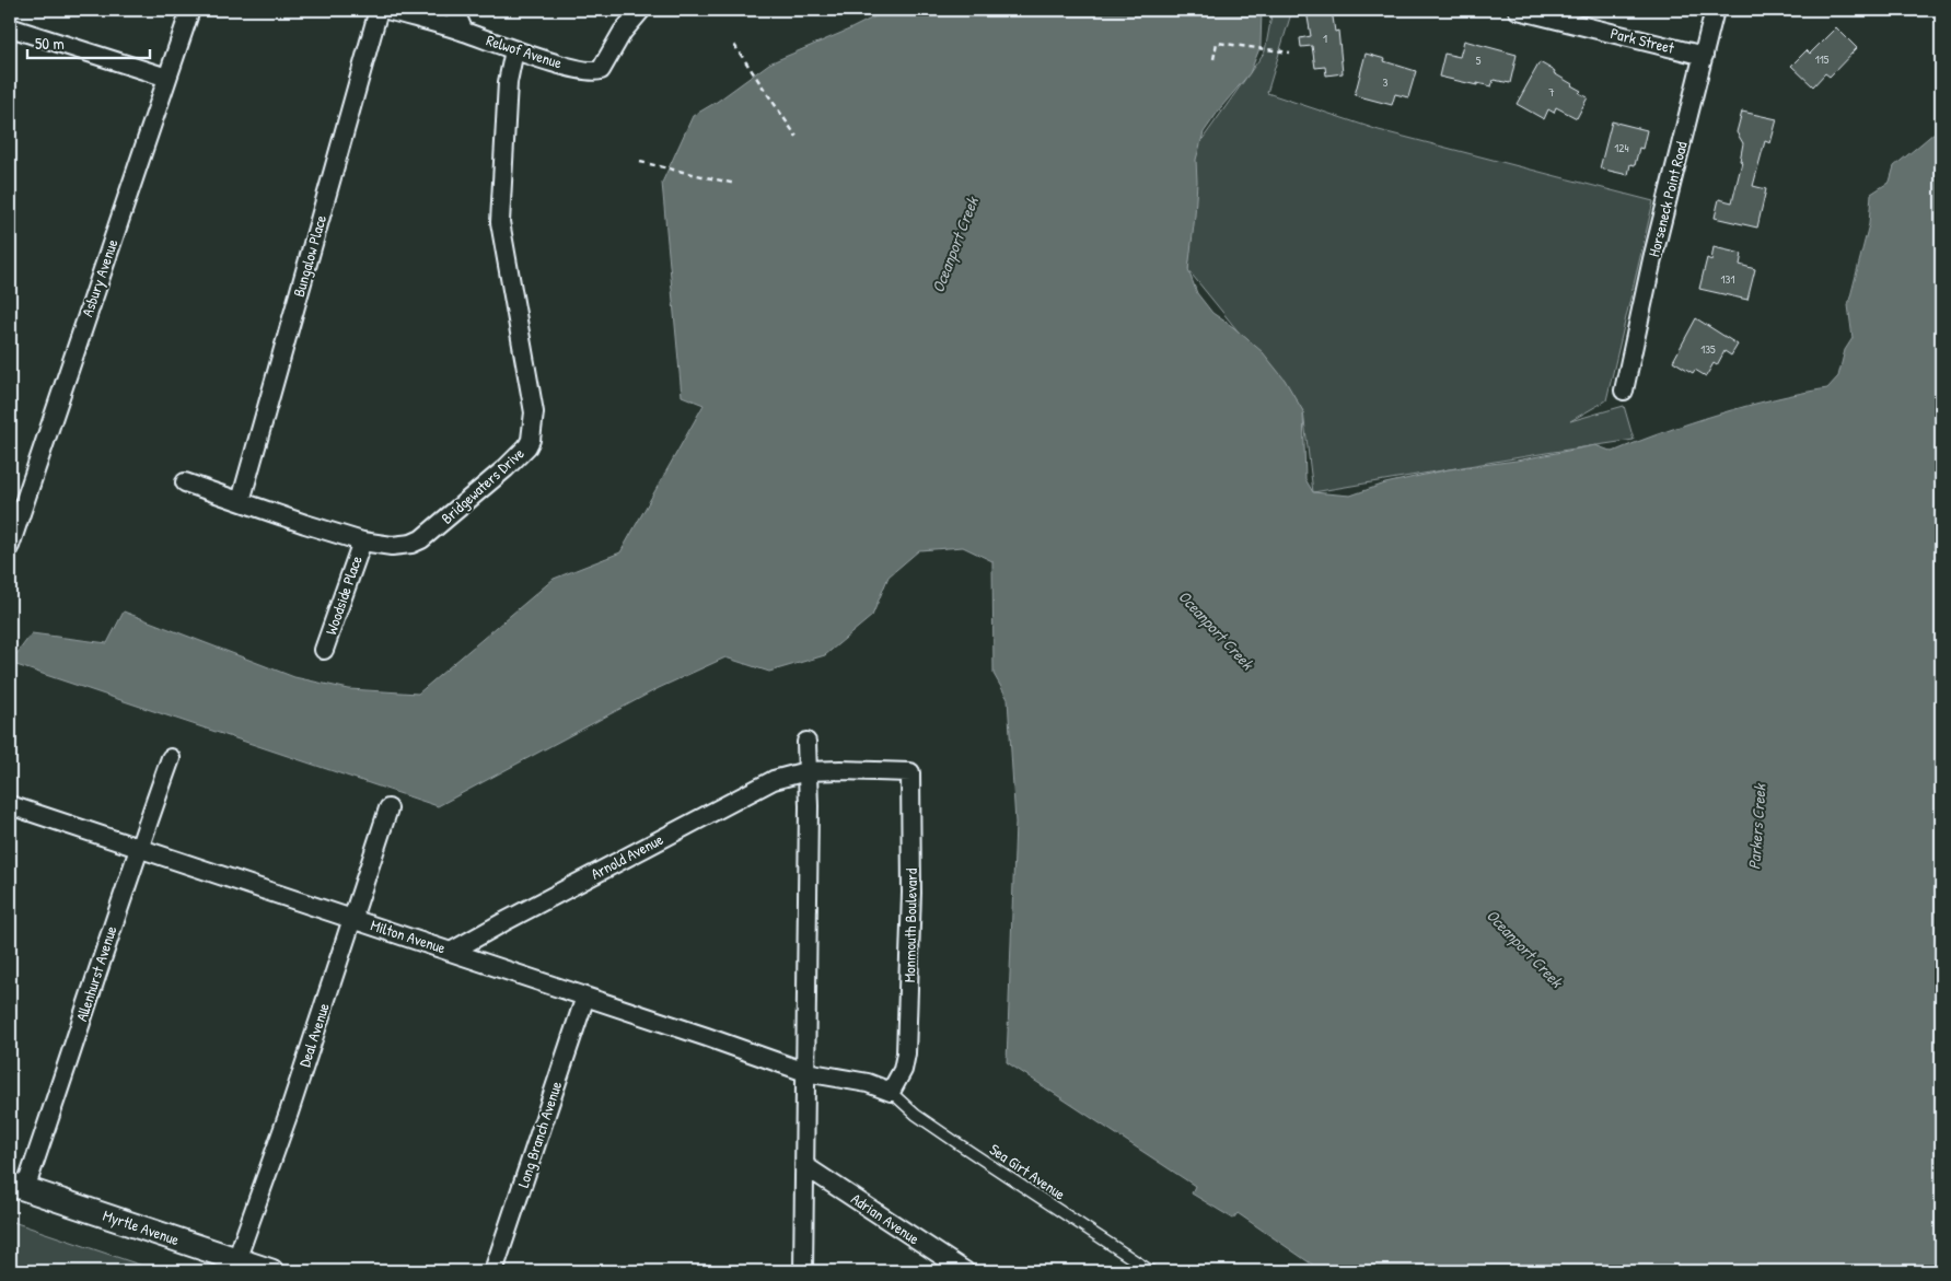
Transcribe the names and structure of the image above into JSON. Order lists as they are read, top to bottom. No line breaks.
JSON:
{"streets":{"street":["Park Street","Relwof Avenue","Horseneck Point Road","Bungalow Place","Asbury Avenue","Bridgewaters Drive","Woodside Place","Arnold Avenue","Monmouth Boulevard","Milton Avenue","Allenhurst Avenue","Deal Avenue","Long Branch Avenue","Adrian Avenue","Myrtle Avenue"],"lane":["Sea Girt Avenue"]},"crossings":[["Park Street","Horseneck Point Road"],["Relwof Avenue","Bridgewaters Drive"],["Bungalow Place","Bridgewaters Drive"],["Bridgewaters Drive","Woodside Place"],["Arnold Avenue","Monmouth Boulevard"],["Arnold Avenue","Milton Avenue"],["Monmouth Boulevard","Sea Girt Avenue"],["Milton Avenue","Allenhurst Avenue"],["Milton Avenue","Deal Avenue"],["Milton Avenue","Long Branch Avenue"],["Allenhurst Avenue","Myrtle Avenue"],["Deal Avenue","Myrtle Avenue"]],"water":["Oceanport Creek","Parkers Creek"],"house_numbers":["1","115","5","3","7","124","131","135"],"scale_bar":"50 m"}
